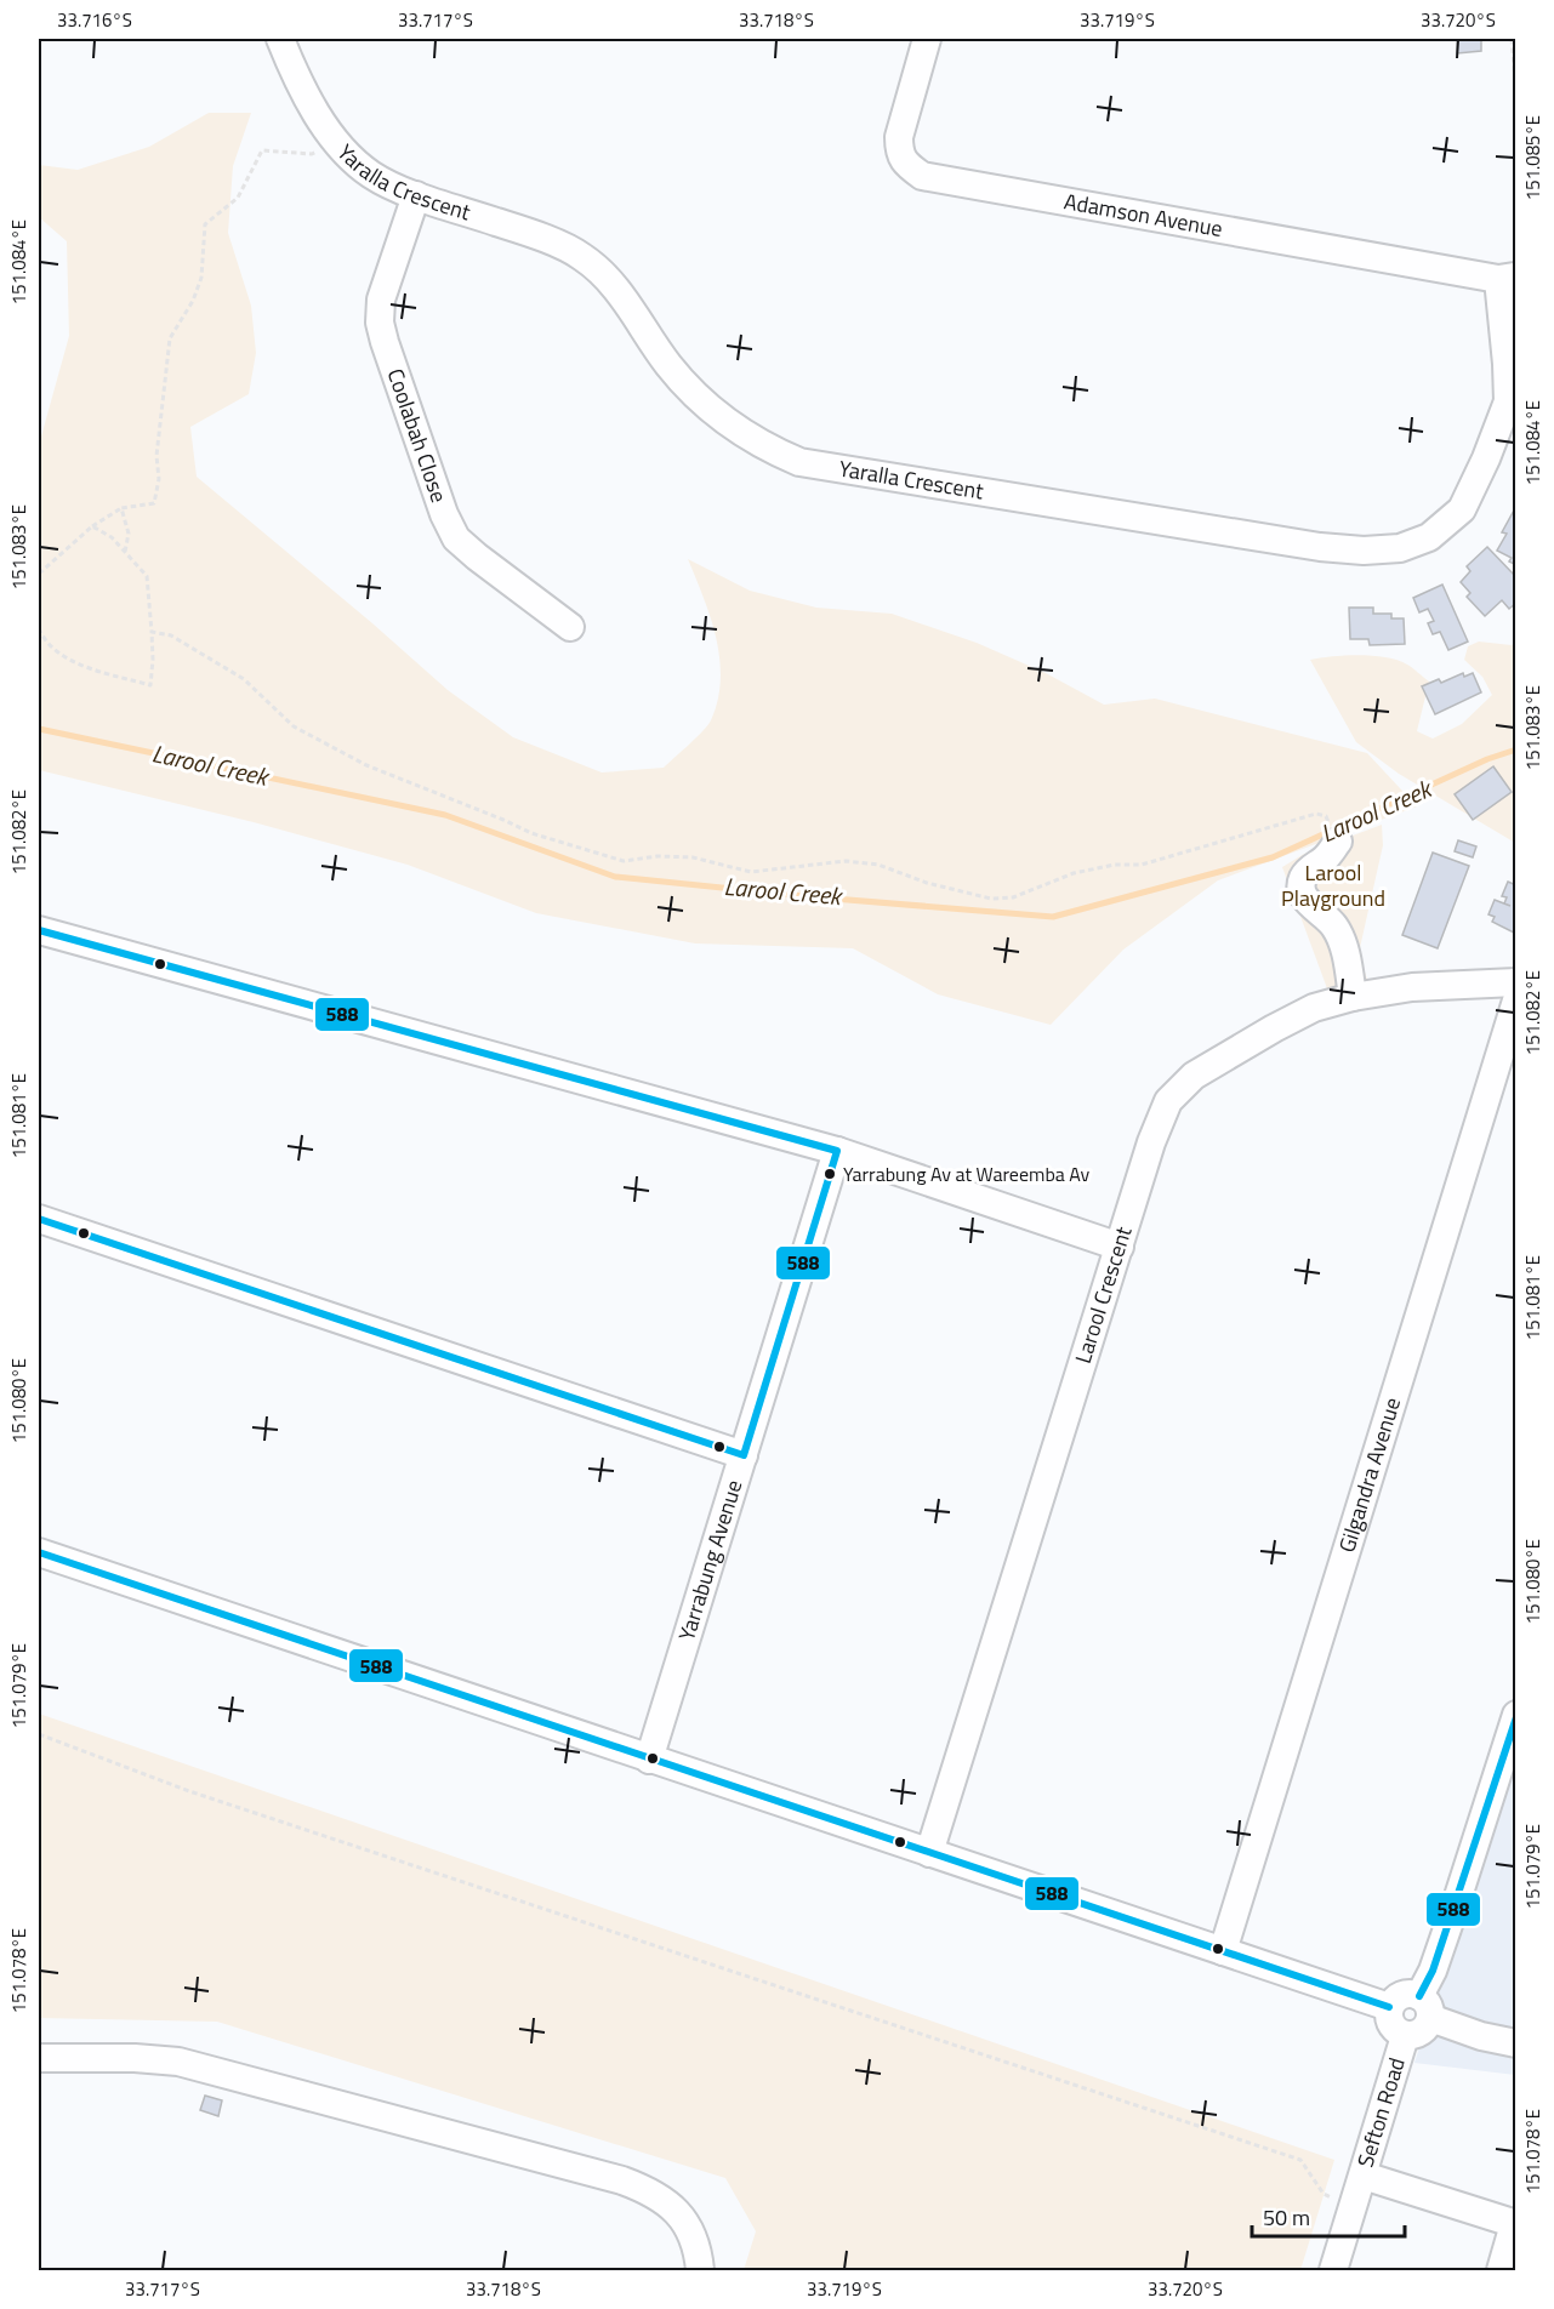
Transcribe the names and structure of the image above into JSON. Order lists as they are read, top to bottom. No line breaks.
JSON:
{"streets":{"street":["Yaralla Crescent","Adamson Avenue","Coolabah Close","Larool Crescent","Gilgandra Avenue","Yarrabung Avenue","Sefton Road"]},"crossings":[["Yaralla Crescent","Adamson Avenue"],["Yaralla Crescent","Coolabah Close"]],"water":["Larool Creek"],"parks":["Larool Playground"],"places":["Yarrabung Av at Wareemba Av"],"lines":["transit line 588"],"scale_bar":"50 m","coordinates":["33.716°S","33.717°S","33.718°S","33.719°S","33.720°S","151.085°E","151.084°E","151.083°E","151.082°E","151.081°E","151.080°E","151.079°E","151.078°E"]}
